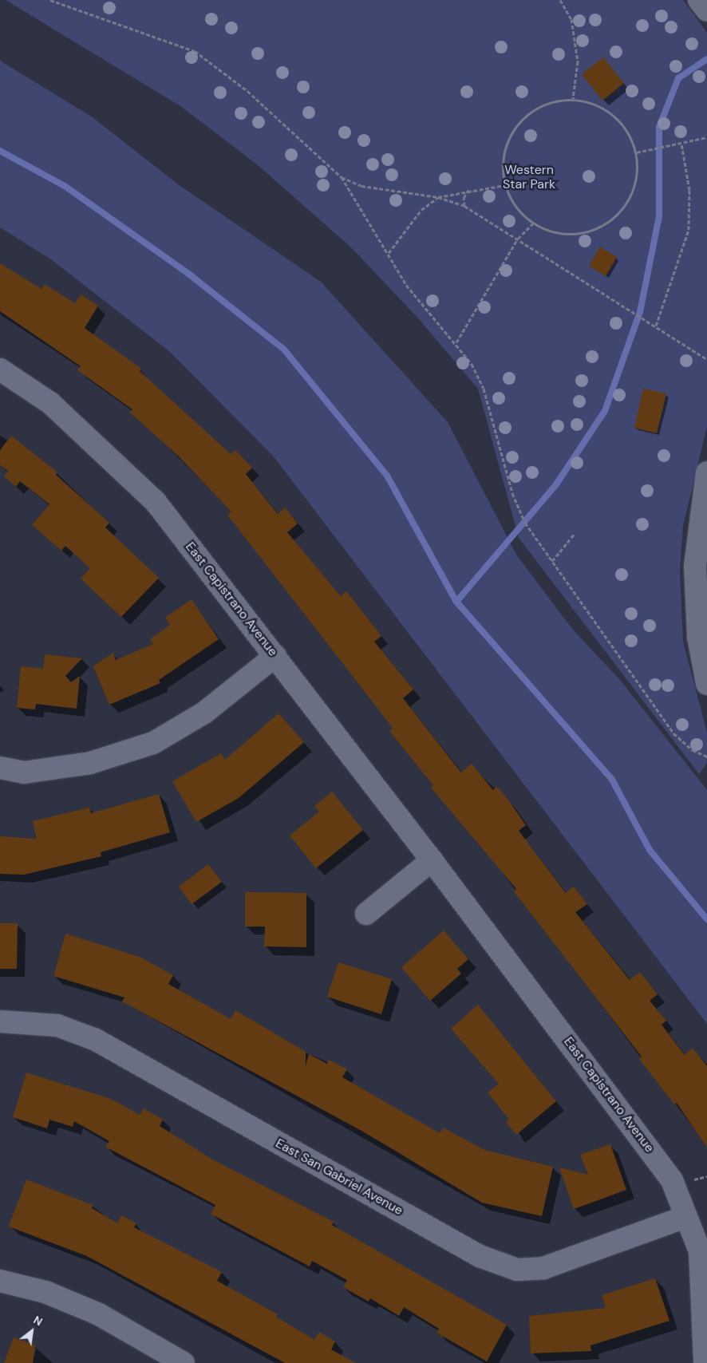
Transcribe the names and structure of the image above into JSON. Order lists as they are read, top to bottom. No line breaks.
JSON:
{"streets":{"street":["East Capistrano Avenue","East San Gabriel Avenue"]},"crossings":[["East Capistrano Avenue","East San Gabriel Avenue"]],"parks":["Western Star Park"],"north":"top right"}
